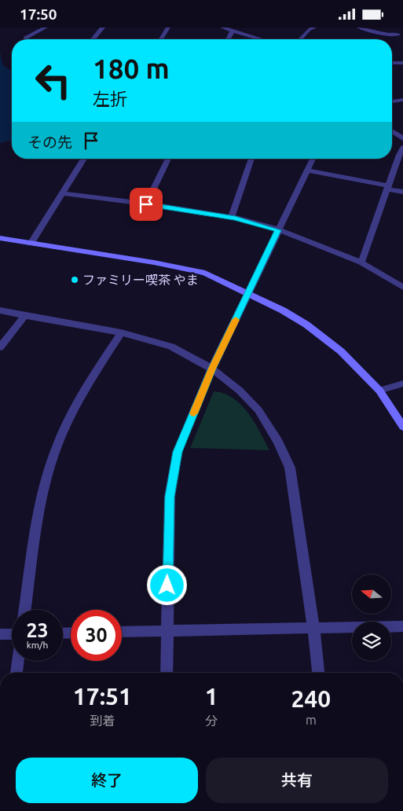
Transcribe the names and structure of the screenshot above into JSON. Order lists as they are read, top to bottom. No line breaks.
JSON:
{"places":["ファミリー喫茶 やま"],"north":"left","page":{"status":"17:50","turn":["180 m","左折"],"then":"その先","speed":"23 km/h","limit":"30","eta":["17:51","到着","1","分","240","m"],"buttons":["終了","共有"]}}
